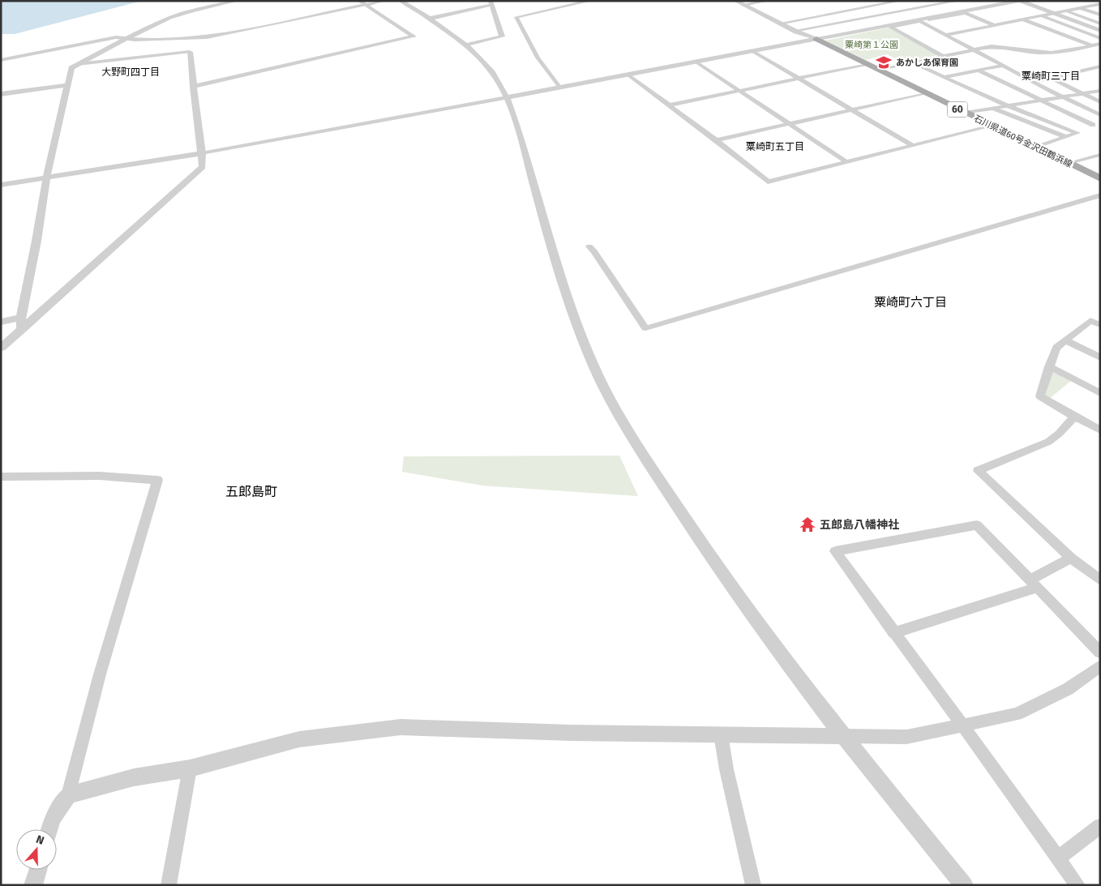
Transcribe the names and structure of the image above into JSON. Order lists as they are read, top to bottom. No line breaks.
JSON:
{"streets":{"main road":["60","石川県道60号金沢田鶴浜線"]},"districts":["大野町四丁目","粟崎町三丁目","粟崎町五丁目","粟崎町六丁目","五郎島町"],"parks":["粟崎第１公園"],"places":{"school or university":["あかしあ保育園"],"temple":["五郎島八幡神社"]},"north":"top"}
